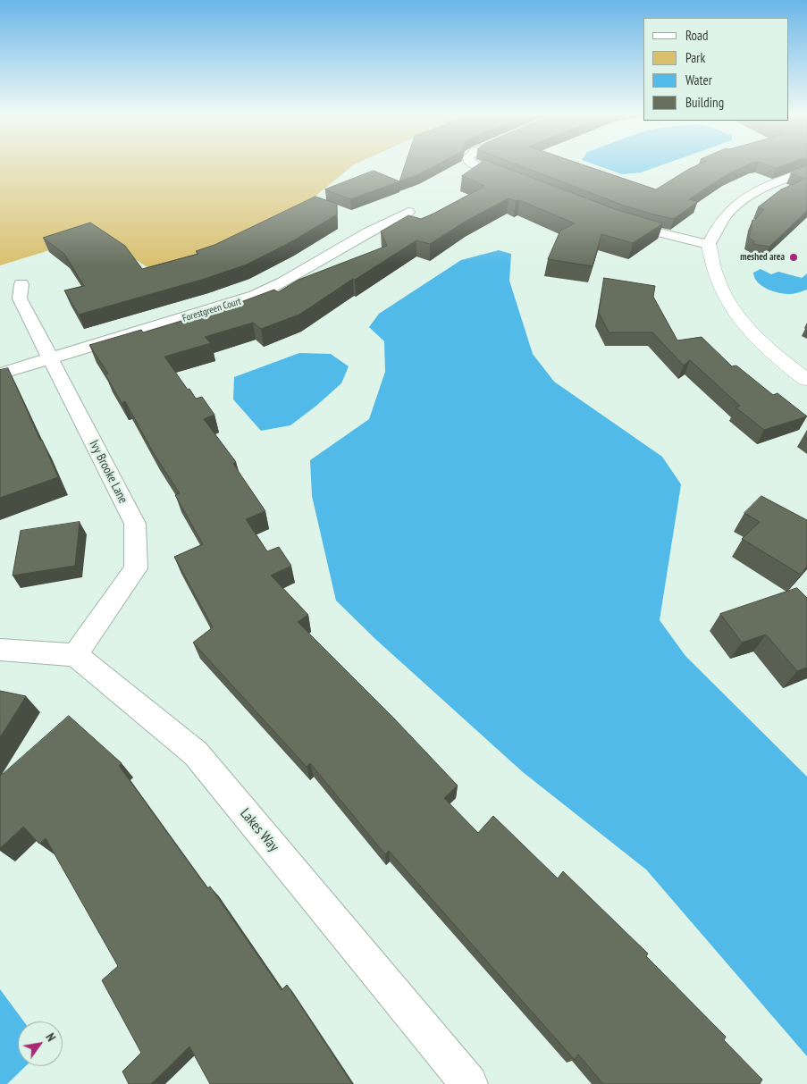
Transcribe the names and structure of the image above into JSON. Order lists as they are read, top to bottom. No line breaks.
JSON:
{"streets":{"street":["Forestgreen Court","Ivy Brooke Lane","Lakes Way"]},"crossings":[["Forestgreen Court","Ivy Brooke Lane"],["Ivy Brooke Lane","Lakes Way"]],"places":["meshed area"],"legend":["Road","Park","Water","Building"],"north":"top right"}
